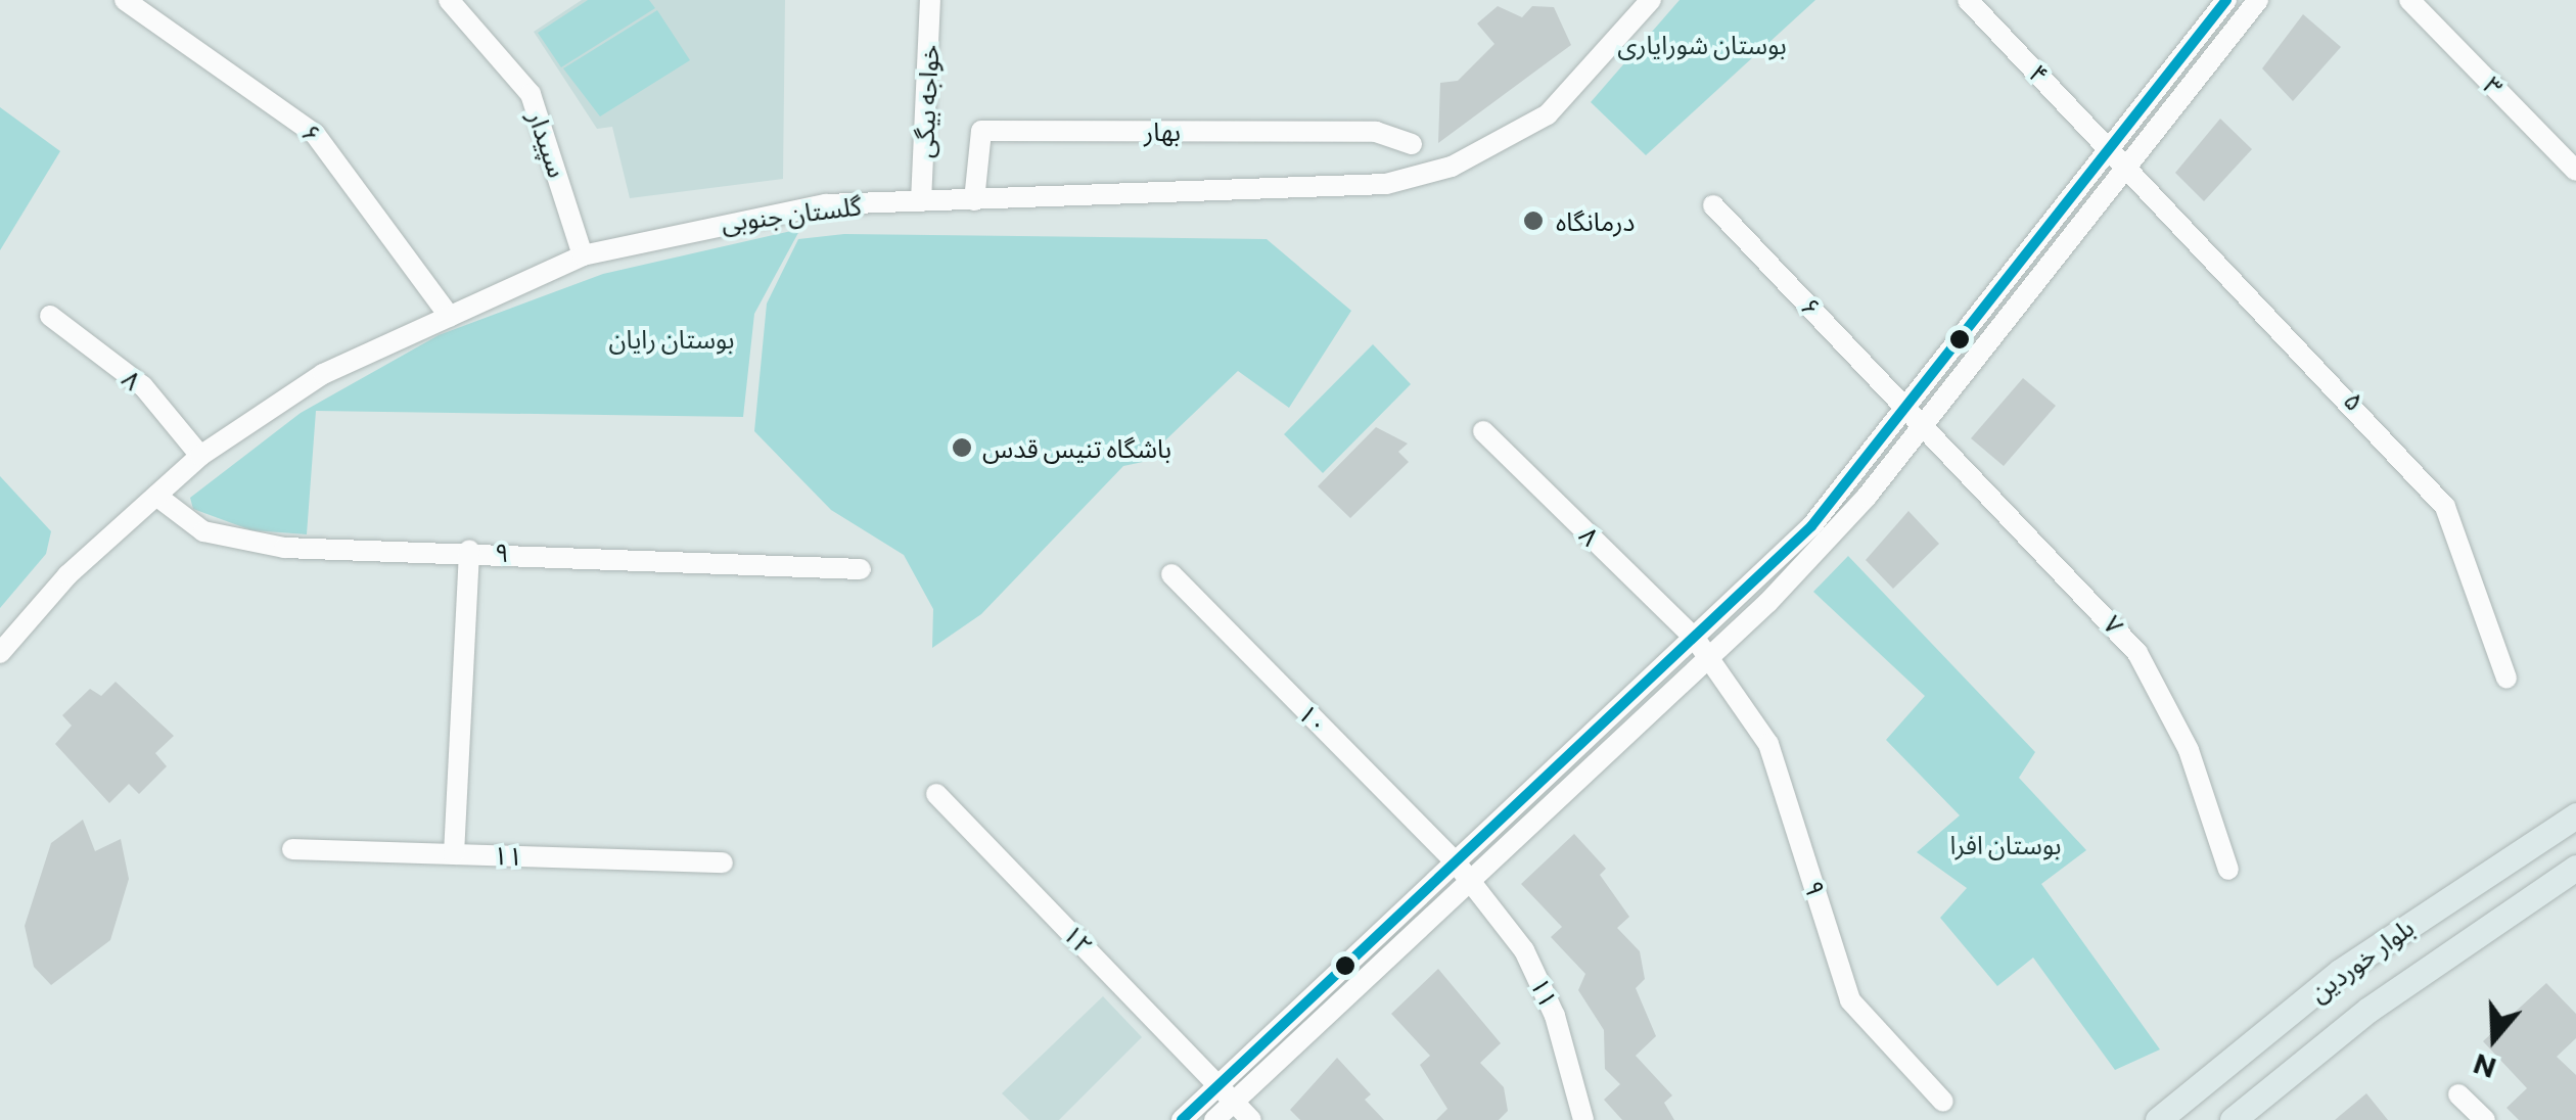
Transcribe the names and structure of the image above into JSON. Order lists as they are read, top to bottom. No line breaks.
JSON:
{"streets":{"main road":["بلوار خوردین"],"street":["۴","۳","خواجه بیگی","بهار","۶","سپیدار","گلستان جنوبی","۸","۵","۹","۷","۱۰","۱۱","۱۲"]},"crossings":[["۴","۵"],["خواجه بیگی","گلستان جنوبی"],["بهار","گلستان جنوبی"],["۶","گلستان جنوبی"],["۶","۷"],["سپیدار","گلستان جنوبی"],["گلستان جنوبی","۸"],["گلستان جنوبی","۹"],["۸","۹"],["۱۰","۱۱"]],"parks":["بوستان شورایاری","بوستان رایان","بوستان افرا"],"places":["درمانگاه","باشگاه تنیس قدس"],"north":"bottom"}
